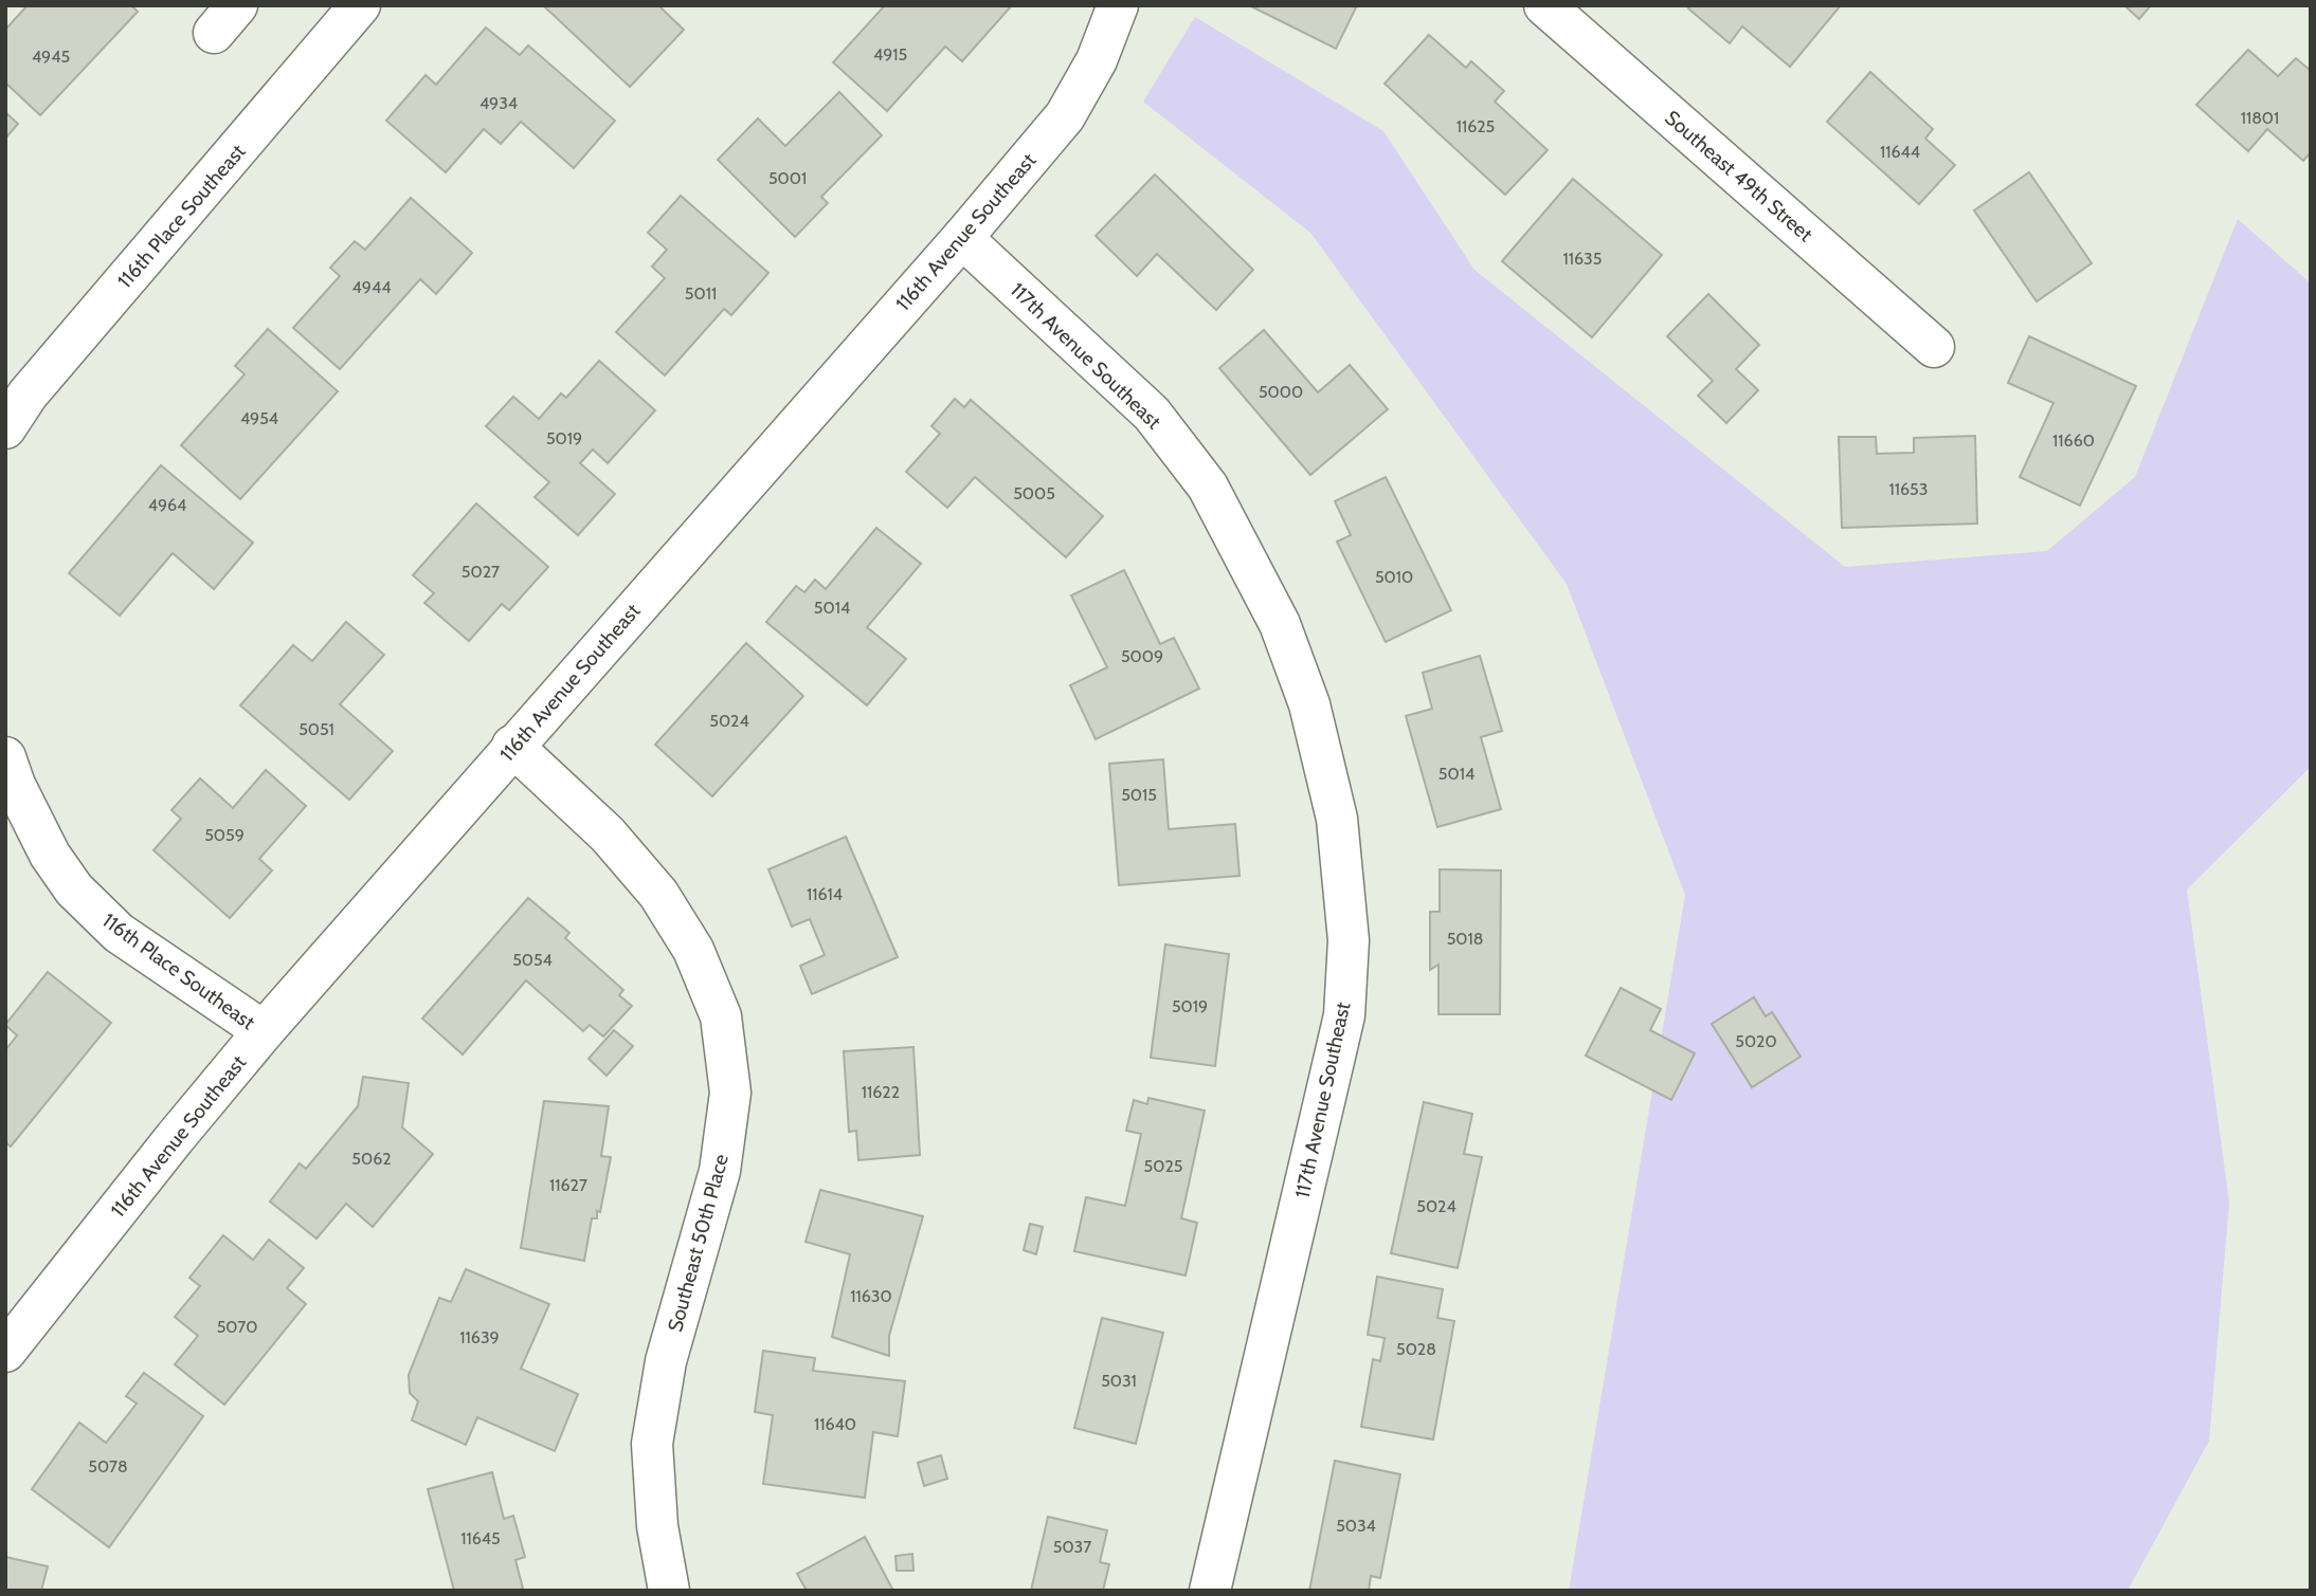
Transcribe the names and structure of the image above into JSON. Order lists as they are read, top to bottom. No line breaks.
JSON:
{"streets":{"street":["Southeast 49th Street","116th Place Southeast","116th Avenue Southeast","117th Avenue Southeast","Southeast 50th Place"]},"crossings":[["116th Place Southeast","116th Avenue Southeast"],["116th Avenue Southeast","117th Avenue Southeast"],["116th Avenue Southeast","Southeast 50th Place"]],"house_numbers":["4915","4945","4934","11801","11625","11644","5001","11635","4944","5011","5000","4954","5019","11660","11653","5005","4964","5027","5010","5014","5009","5024","5051","5014","5015","5059","11614","5018","5054","5019","5020","11622","5062","5025","11627","5024","11630","5070","11639","5028","5031","11640","5078","5034","11645","5037"]}
